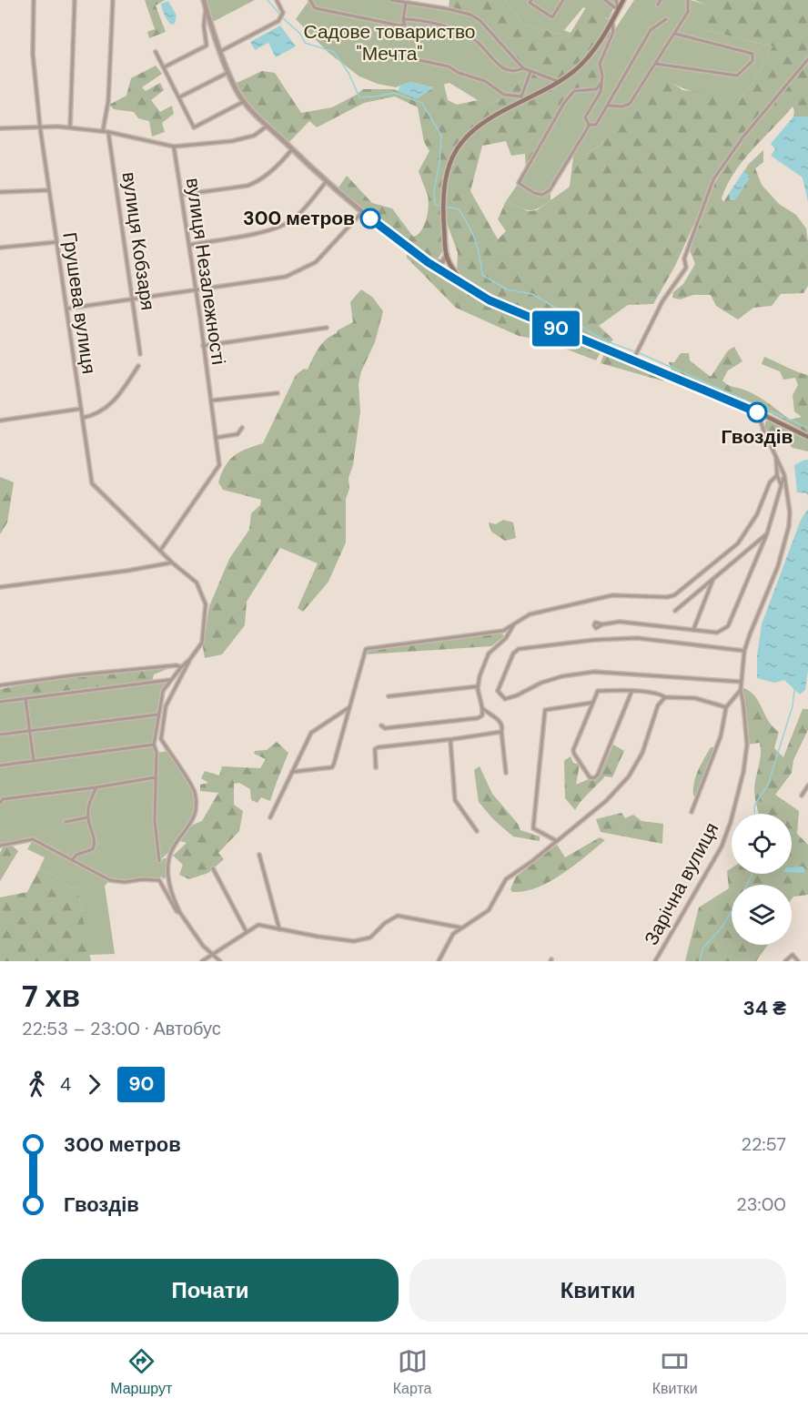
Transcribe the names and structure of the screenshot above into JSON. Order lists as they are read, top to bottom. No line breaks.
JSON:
{"streets":{"street":["вулиця Кобзаря","вулиця Незалежності","Грушева вулиця","Зарічна вулиця"]},"crossings":[["вулиця Незалежності","Грушева вулиця"]],"parks":["Садове товариство \"Мечта\""],"places":["300 метров","Гвоздів"],"lines":["bus line 90"],"page":{"on_map":"90","heading":["7 хв","22:53 – 23:00 · Автобус","34 ₴"],"legs":["4","90"],"list":[{"name":"300 метров","value":"22:57"},{"name":"Гвоздів","value":"23:00"}],"buttons":["Почати","Квитки"],"tabs":["Маршрут","Карта","Квитки"]}}
